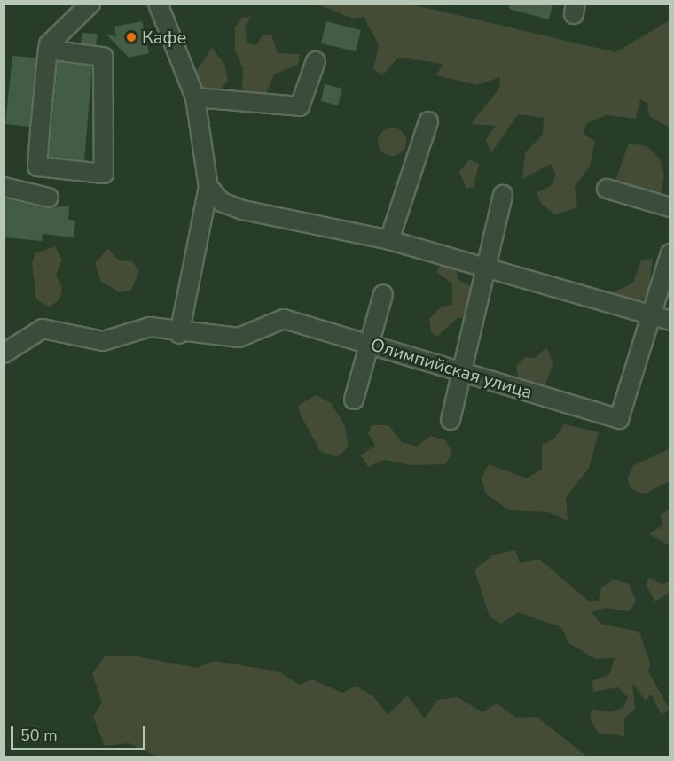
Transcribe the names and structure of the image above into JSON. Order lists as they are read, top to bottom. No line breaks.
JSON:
{"streets":{"street":["Олимпийская улица"]},"places":["Кафе"],"scale_bar":"50 m"}
